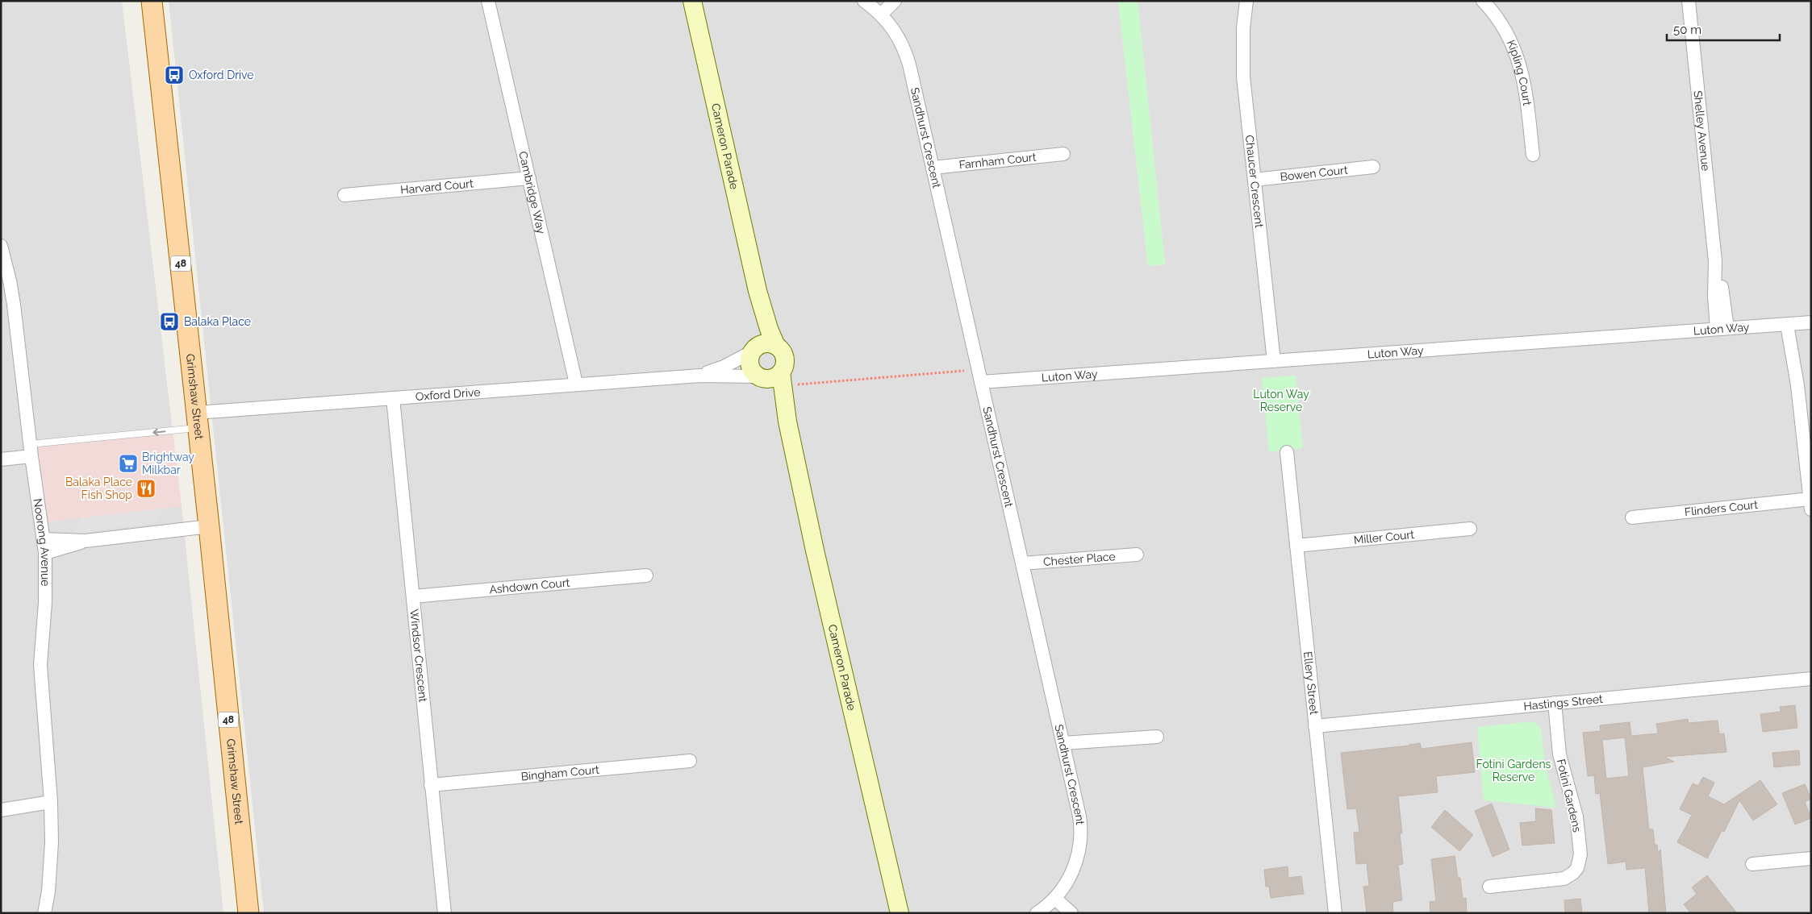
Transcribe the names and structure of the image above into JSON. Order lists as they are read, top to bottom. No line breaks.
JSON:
{"streets":{"main road":["48","Grimshaw Street"],"street":["Kipling Court","Shelley Avenue","Sandhurst Crescent","Cameron Parade","Farnham Court","Bowen Court","Chaucer Crescent","Harvard Court","Cambridge Way","Luton Way","Oxford Drive","Flinders Court","Miller Court","Noorong Avenue","Chester Place","Ashdown Court","Windsor Crescent","Ellery Street","Hastings Street","Bingham Court","Fotini Gardens"]},"crossings":[["Shelley Avenue","Luton Way"],["Sandhurst Crescent","Farnham Court"],["Sandhurst Crescent","Luton Way"],["Sandhurst Crescent","Chester Place"],["Cameron Parade","Oxford Drive"],["Bowen Court","Chaucer Crescent"],["Chaucer Crescent","Luton Way"],["Harvard Court","Cambridge Way"],["Cambridge Way","Oxford Drive"],["Oxford Drive","Grimshaw Street"],["Oxford Drive","Windsor Crescent"],["Miller Court","Ellery Street"],["Ashdown Court","Windsor Crescent"],["Windsor Crescent","Bingham Court"],["Ellery Street","Hastings Street"],["Hastings Street","Fotini Gardens"]],"parks":["Luton Way Reserve","Fotini Gardens Reserve"],"places":{"bus stop":["Oxford Drive","Balaka Place"],"supermarket":["Brightway Milkbar"],"restaurant":["Balaka Place Fish Shop"]},"scale_bar":"50 m"}
